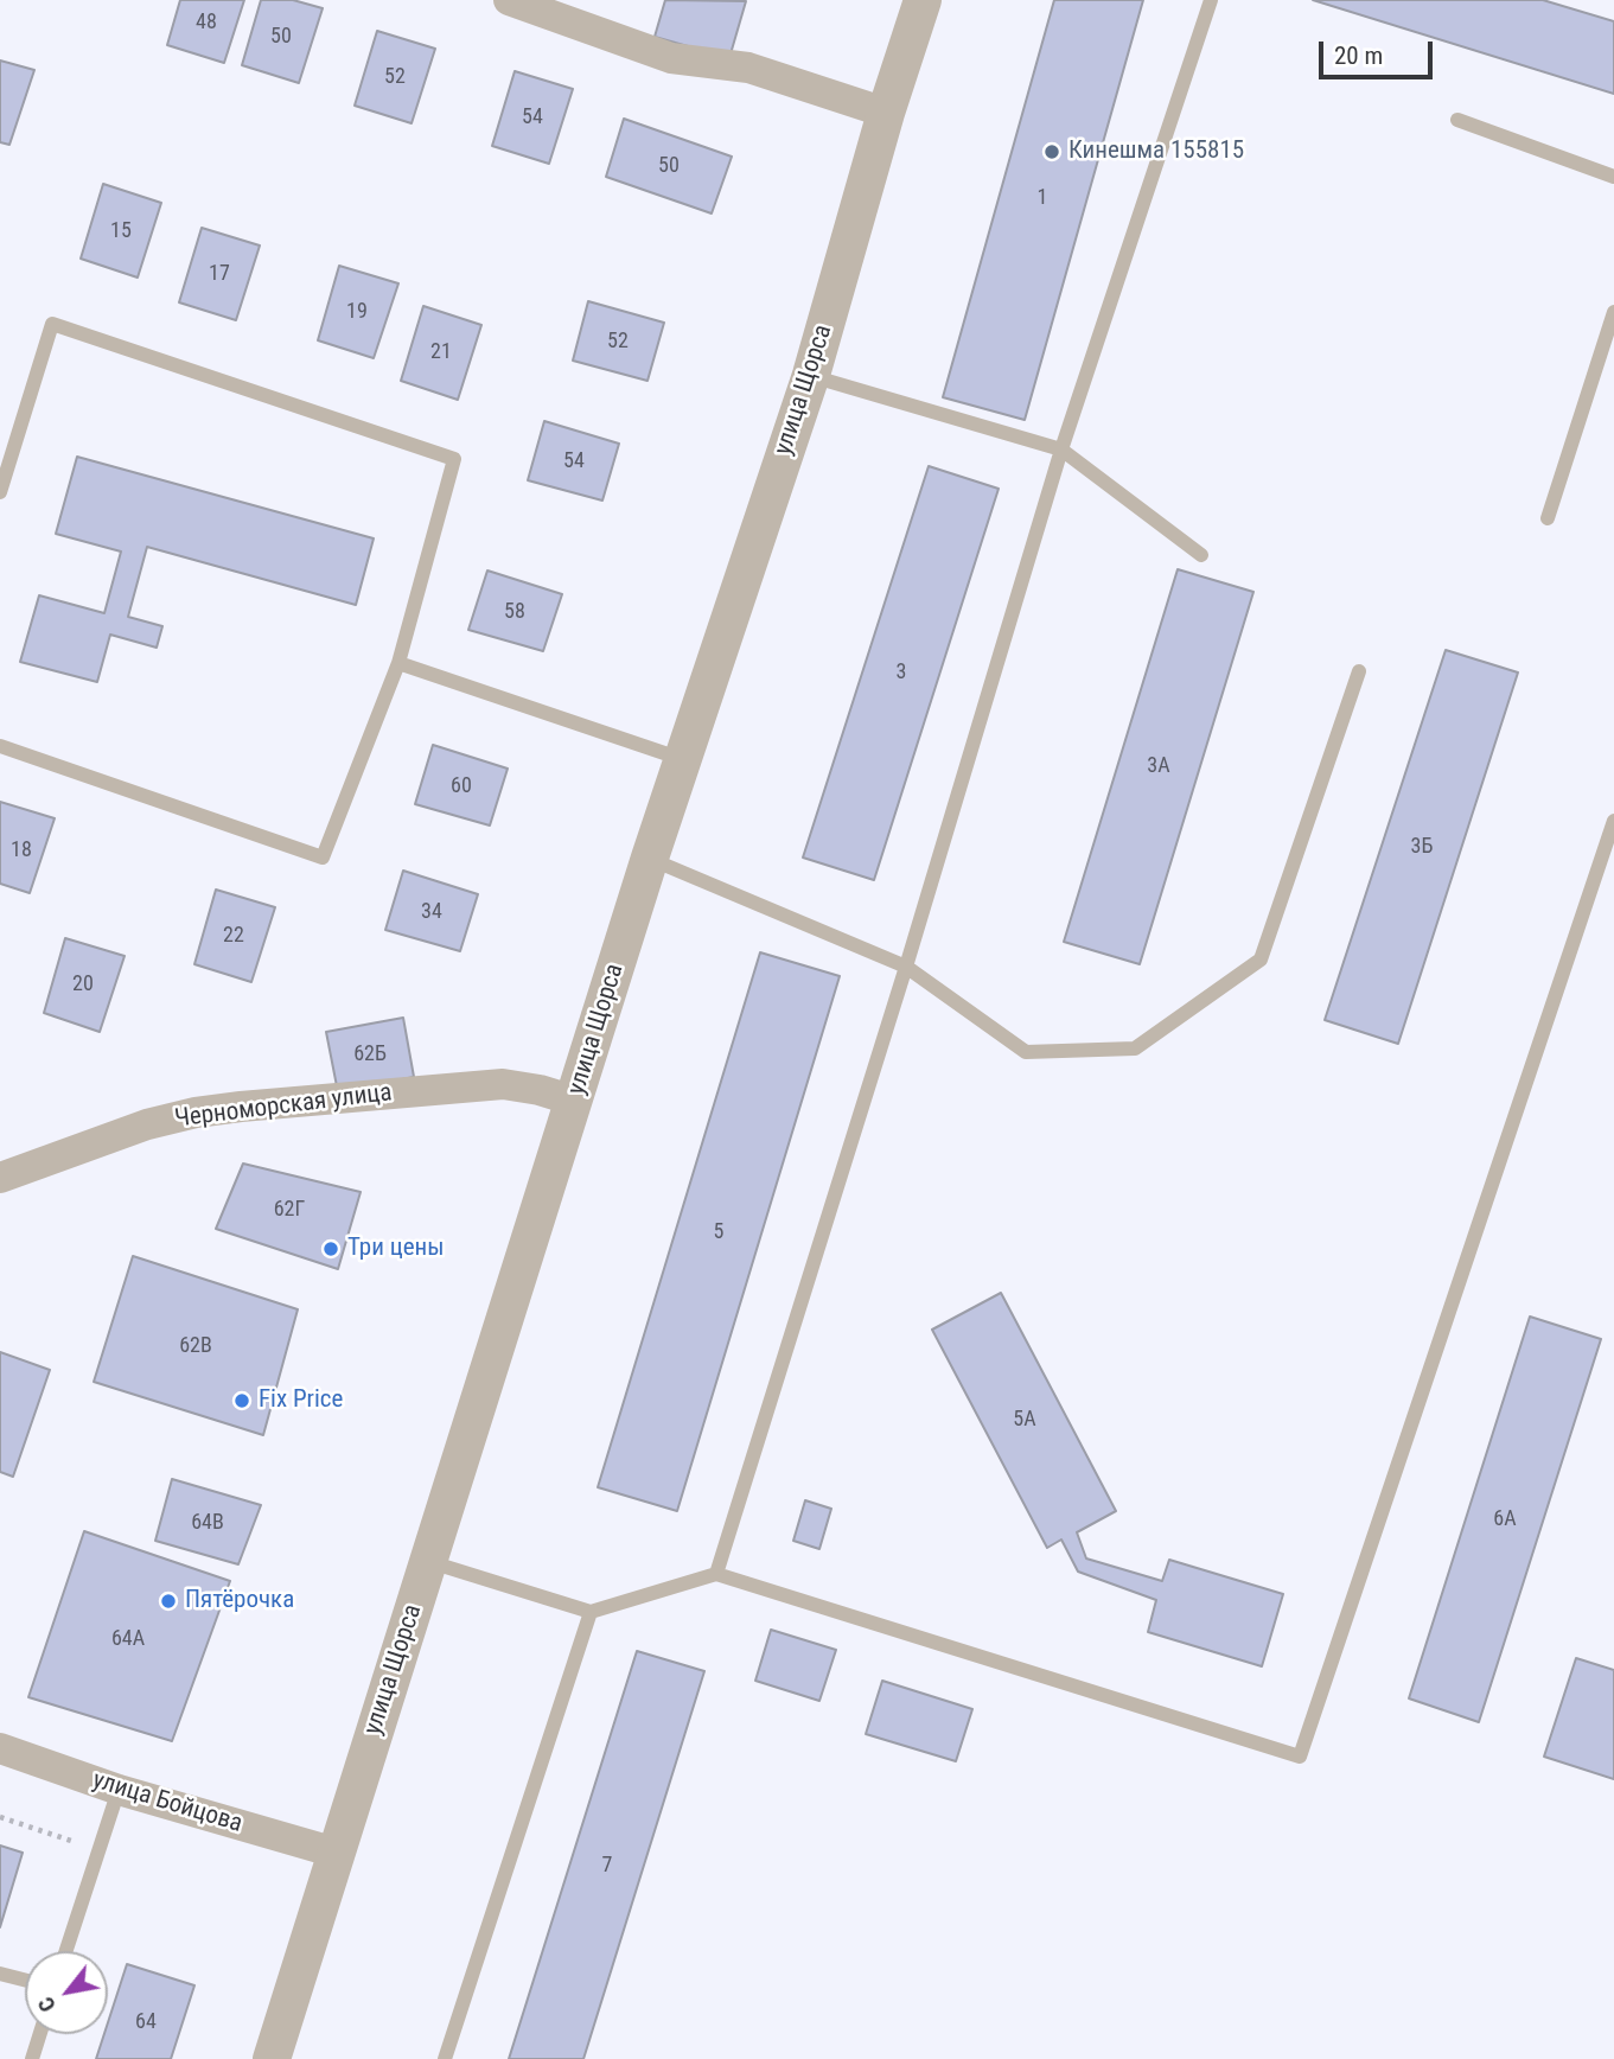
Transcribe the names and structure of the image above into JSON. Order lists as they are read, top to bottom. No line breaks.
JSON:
{"streets":{"street":["улица Щорса","Черноморская улица","улица Бойцова"]},"crossings":[["улица Щорса","Черноморская улица"],["улица Щорса","улица Бойцова"]],"places":["Кинешма 155815","Три цены","Fix Price","Пятёрочка"],"house_numbers":["48","50","52","54","50","1","15","17","19","52","21","54","58","3","3А","60","3Б","18","34","22","20","62Б","62Г","5","62В","5А","6А","64В","64А","7","64"],"scale_bar":"20 m","north":"bottom left"}
